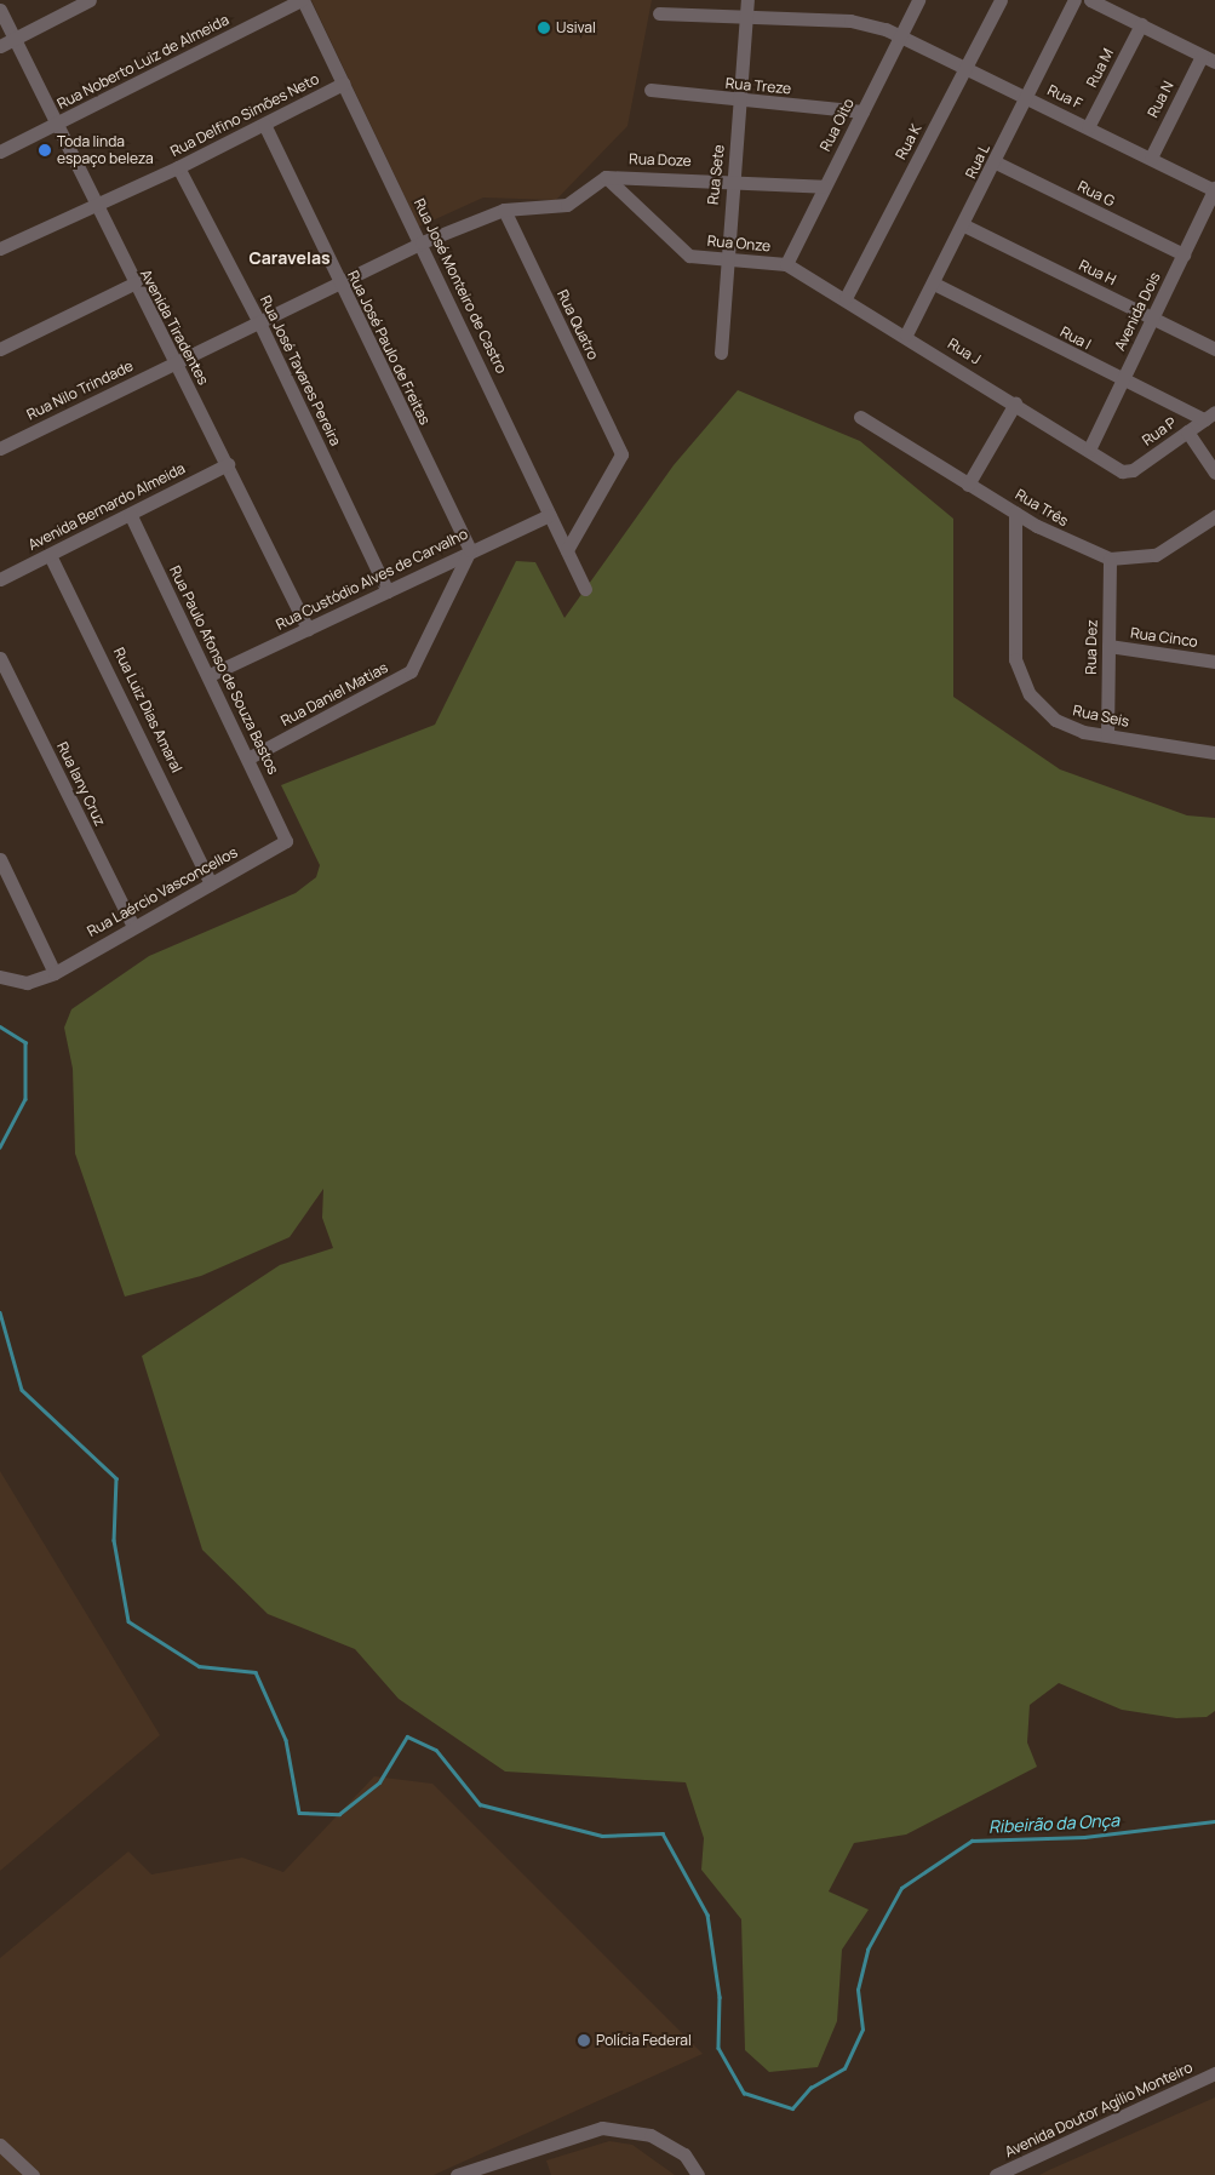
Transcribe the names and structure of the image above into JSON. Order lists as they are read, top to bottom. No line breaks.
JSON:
{"streets":{"street":["Rua Noberto Luiz de Almeida","Rua M","Rua Treze","Rua F","Rua N","Rua Delfino Simões Neto","Rua Oito","Rua K","Rua Doze","Rua L","Rua Sete","Rua G","Rua Onze","Rua H","Rua José Monteiro de Castro","Avenida Dois","Rua Quatro","Avenida Tiradentes","Rua I","Rua José Paulo de Freitas","Rua J","Rua José Tavares Pereira","Rua Nilo Trindade","Rua P","Avenida Bernardo Almeida","Rua Três","Rua Custódio Alves de Carvalho","Rua Cinco","Rua Dez","Rua Paulo Afonso de Souza Bastos","Rua Daniel Matias","Rua Luiz Dias Amaral","Rua Seis","Rua Iany Cruz","Rua Laércio Vasconcellos","Avenida Doutor Agílio Monteiro"]},"crossings":[["Rua Noberto Luiz de Almeida","Rua José Monteiro de Castro"],["Rua Noberto Luiz de Almeida","Avenida Tiradentes"],["Rua M","Rua F"],["Rua Treze","Rua Oito"],["Rua Treze","Rua Sete"],["Rua F","Rua N"],["Rua F","Rua Oito"],["Rua F","Rua K"],["Rua F","Rua L"],["Rua F","Rua Sete"],["Rua F","Avenida Dois"],["Rua Delfino Simões Neto","Rua José Monteiro de Castro"],["Rua Delfino Simões Neto","Avenida Tiradentes"],["Rua Delfino Simões Neto","Rua José Paulo de Freitas"],["Rua Delfino Simões Neto","Rua José Tavares Pereira"],["Rua Oito","Rua Doze"],["Rua Oito","Rua Onze"],["Rua Oito","Rua J"],["Rua K","Rua J"],["Rua Doze","Rua Sete"],["Rua Doze","Rua Onze"],["Rua Doze","Rua Nilo Trindade"],["Rua L","Rua G"],["Rua L","Rua H"],["Rua L","Rua I"],["Rua L","Rua J"],["Rua Sete","Rua Onze"],["Rua G","Avenida Dois"],["Rua Onze","Rua J"],["Rua Onze","Rua Nilo Trindade"],["Rua H","Avenida Dois"],["Rua José Monteiro de Castro","Rua Quatro"],["Rua José Monteiro de Castro","Rua Nilo Trindade"],["Rua José Monteiro de Castro","Rua Custódio Alves de Carvalho"],["Avenida Dois","Rua I"],["Avenida Dois","Rua J"],["Rua Quatro","Rua Nilo Trindade"],["Avenida Tiradentes","Rua Nilo Trindade"],["Avenida Tiradentes","Avenida Bernardo Almeida"],["Avenida Tiradentes","Rua Custódio Alves de Carvalho"],["Rua I","Rua P"],["Rua José Paulo de Freitas","Rua Nilo Trindade"],["Rua José Paulo de Freitas","Rua Custódio Alves de Carvalho"],["Rua José Paulo de Freitas","Rua Daniel Matias"],["Rua J","Rua P"],["Rua José Tavares Pereira","Rua Nilo Trindade"],["Rua José Tavares Pereira","Rua Custódio Alves de Carvalho"],["Avenida Bernardo Almeida","Rua Paulo Afonso de Souza Bastos"],["Avenida Bernardo Almeida","Rua Luiz Dias Amaral"],["Rua Três","Rua Dez"],["Rua Três","Rua Seis"],["Rua Custódio Alves de Carvalho","Rua Paulo Afonso de Souza Bastos"],["Rua Custódio Alves de Carvalho","Rua Daniel Matias"],["Rua Cinco","Rua Dez"],["Rua Dez","Rua Seis"],["Rua Paulo Afonso de Souza Bastos","Rua Daniel Matias"],["Rua Paulo Afonso de Souza Bastos","Rua Laércio Vasconcellos"],["Rua Luiz Dias Amaral","Rua Laércio Vasconcellos"],["Rua Iany Cruz","Rua Laércio Vasconcellos"]],"districts":["Caravelas"],"water":["Ribeirão da Onça"],"places":["Usival","Toda linda espaço beleza","Polícia Federal"]}
